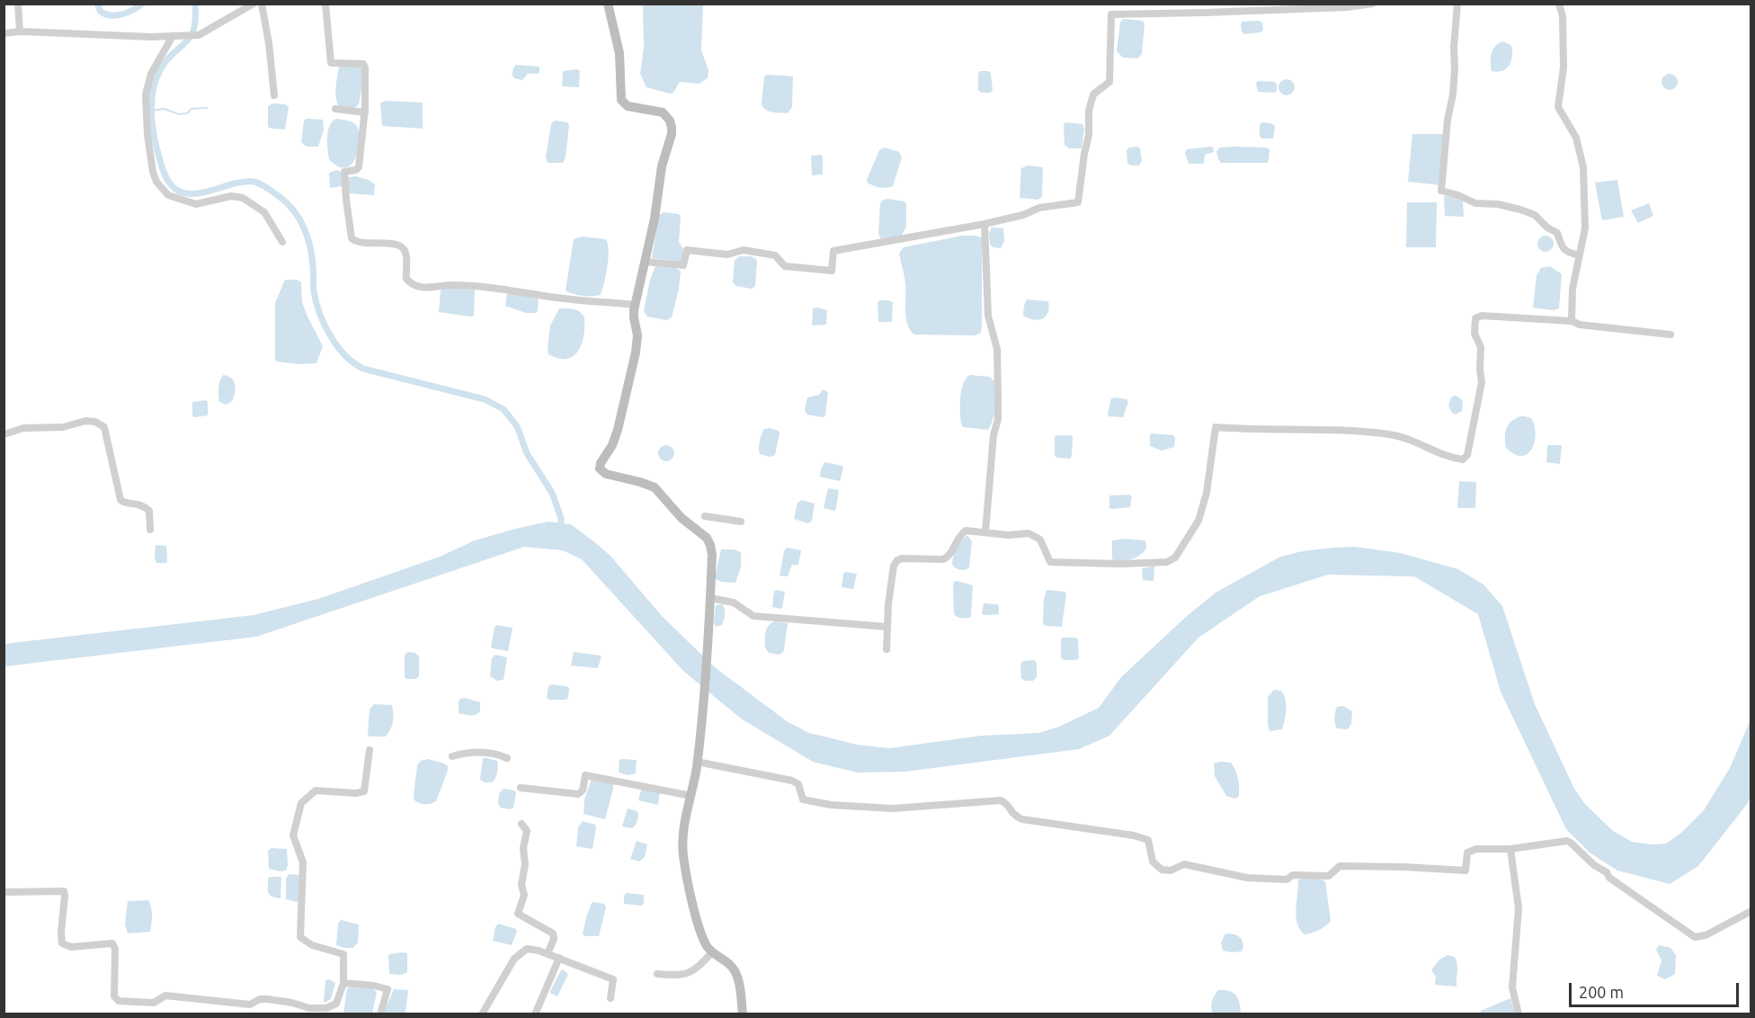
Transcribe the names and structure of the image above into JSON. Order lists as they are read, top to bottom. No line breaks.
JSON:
{"scale_bar":"200 m"}
